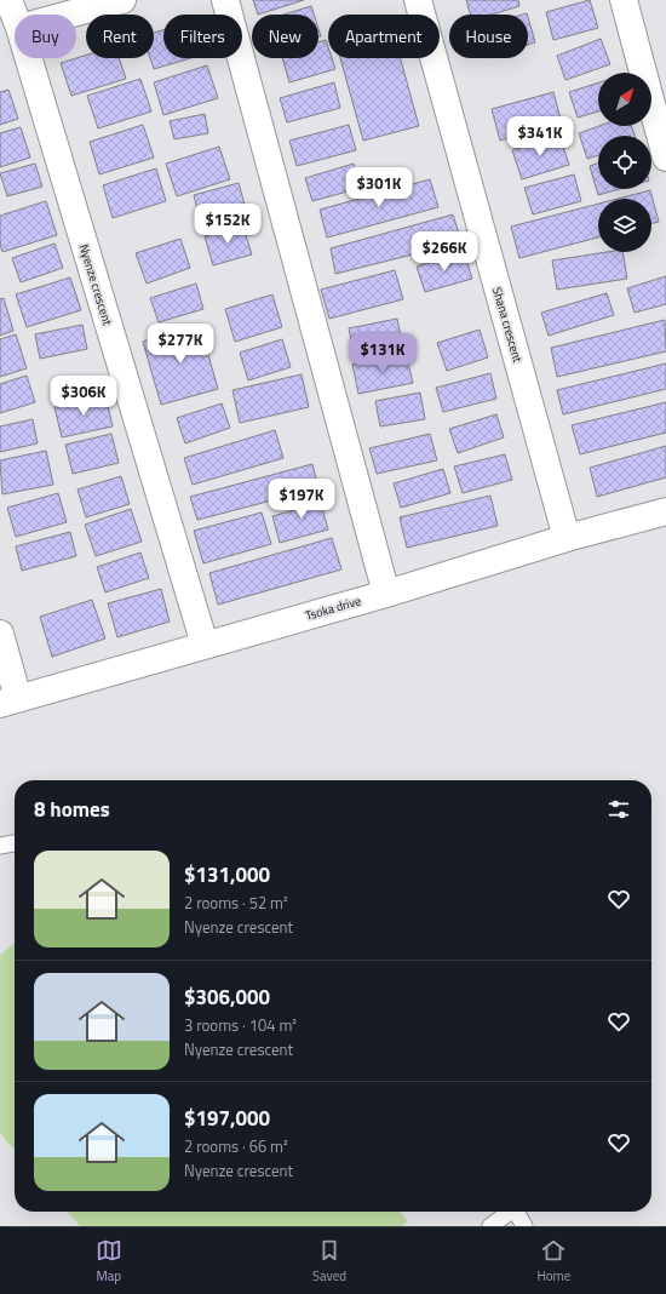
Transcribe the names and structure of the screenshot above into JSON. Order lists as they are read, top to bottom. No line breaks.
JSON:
{"streets":{"street":["Nyenze crescent","Shana crescent","Tsoka drive"]},"crossings":[["Nyenze crescent","Tsoka drive"],["Shana crescent","Tsoka drive"]],"north":"top right","page":{"chip":["Buy","Rent","Filters","New","Apartment","House"],"price":["$341K","$301K","$152K","$266K","$277K","$131K","$306K","$197K"],"heading":"8 homes","list":[{"name":"$131,000","note":"2 rooms · 52 m² · Nyenze crescent"},{"name":"$306,000","note":"3 rooms · 104 m² · Nyenze crescent"},{"name":"$197,000","note":"2 rooms · 66 m² · Nyenze crescent"}],"tabs":["Map","Saved","Home"]}}
